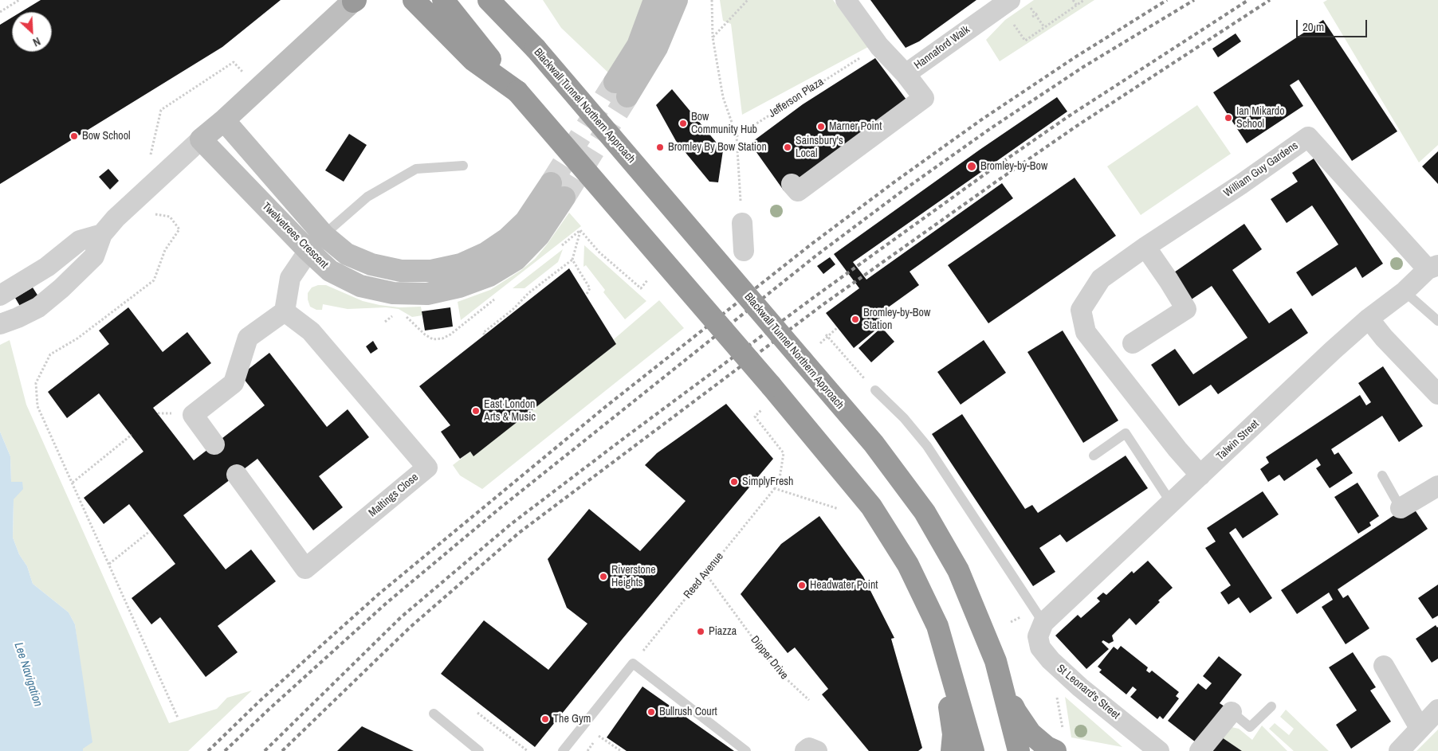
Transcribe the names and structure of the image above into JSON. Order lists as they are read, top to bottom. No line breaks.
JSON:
{"streets":{"highway":["Blackwall Tunnel Northern Approach"],"street":["Hannaford Walk","William Guy Gardens","Twelvetrees Crescent","Talwin Street","Maltings Close","St Leonard's Street"],"path":["Jefferson Plaza","Reed Avenue","Dipper Drive"]},"crossings":[["Hannaford Walk","Jefferson Plaza"],["William Guy Gardens","Talwin Street"],["Talwin Street","St Leonard's Street"],["Reed Avenue","Dipper Drive"]],"water":["Lee Navigation"],"places":["Ian Mikardo School","Bow Community Hub","Marner Point","Bow School","Bromley By Bow Station","Sainsbury's Local","Bromley-by-Bow","Bromley-by-Bow Station","East London Arts & Music","SimplyFresh","Riverstone Heights","Headwater Point","Piazza","Bullrush Court","The Gym"],"scale_bar":"20 m","north":"bottom right"}
